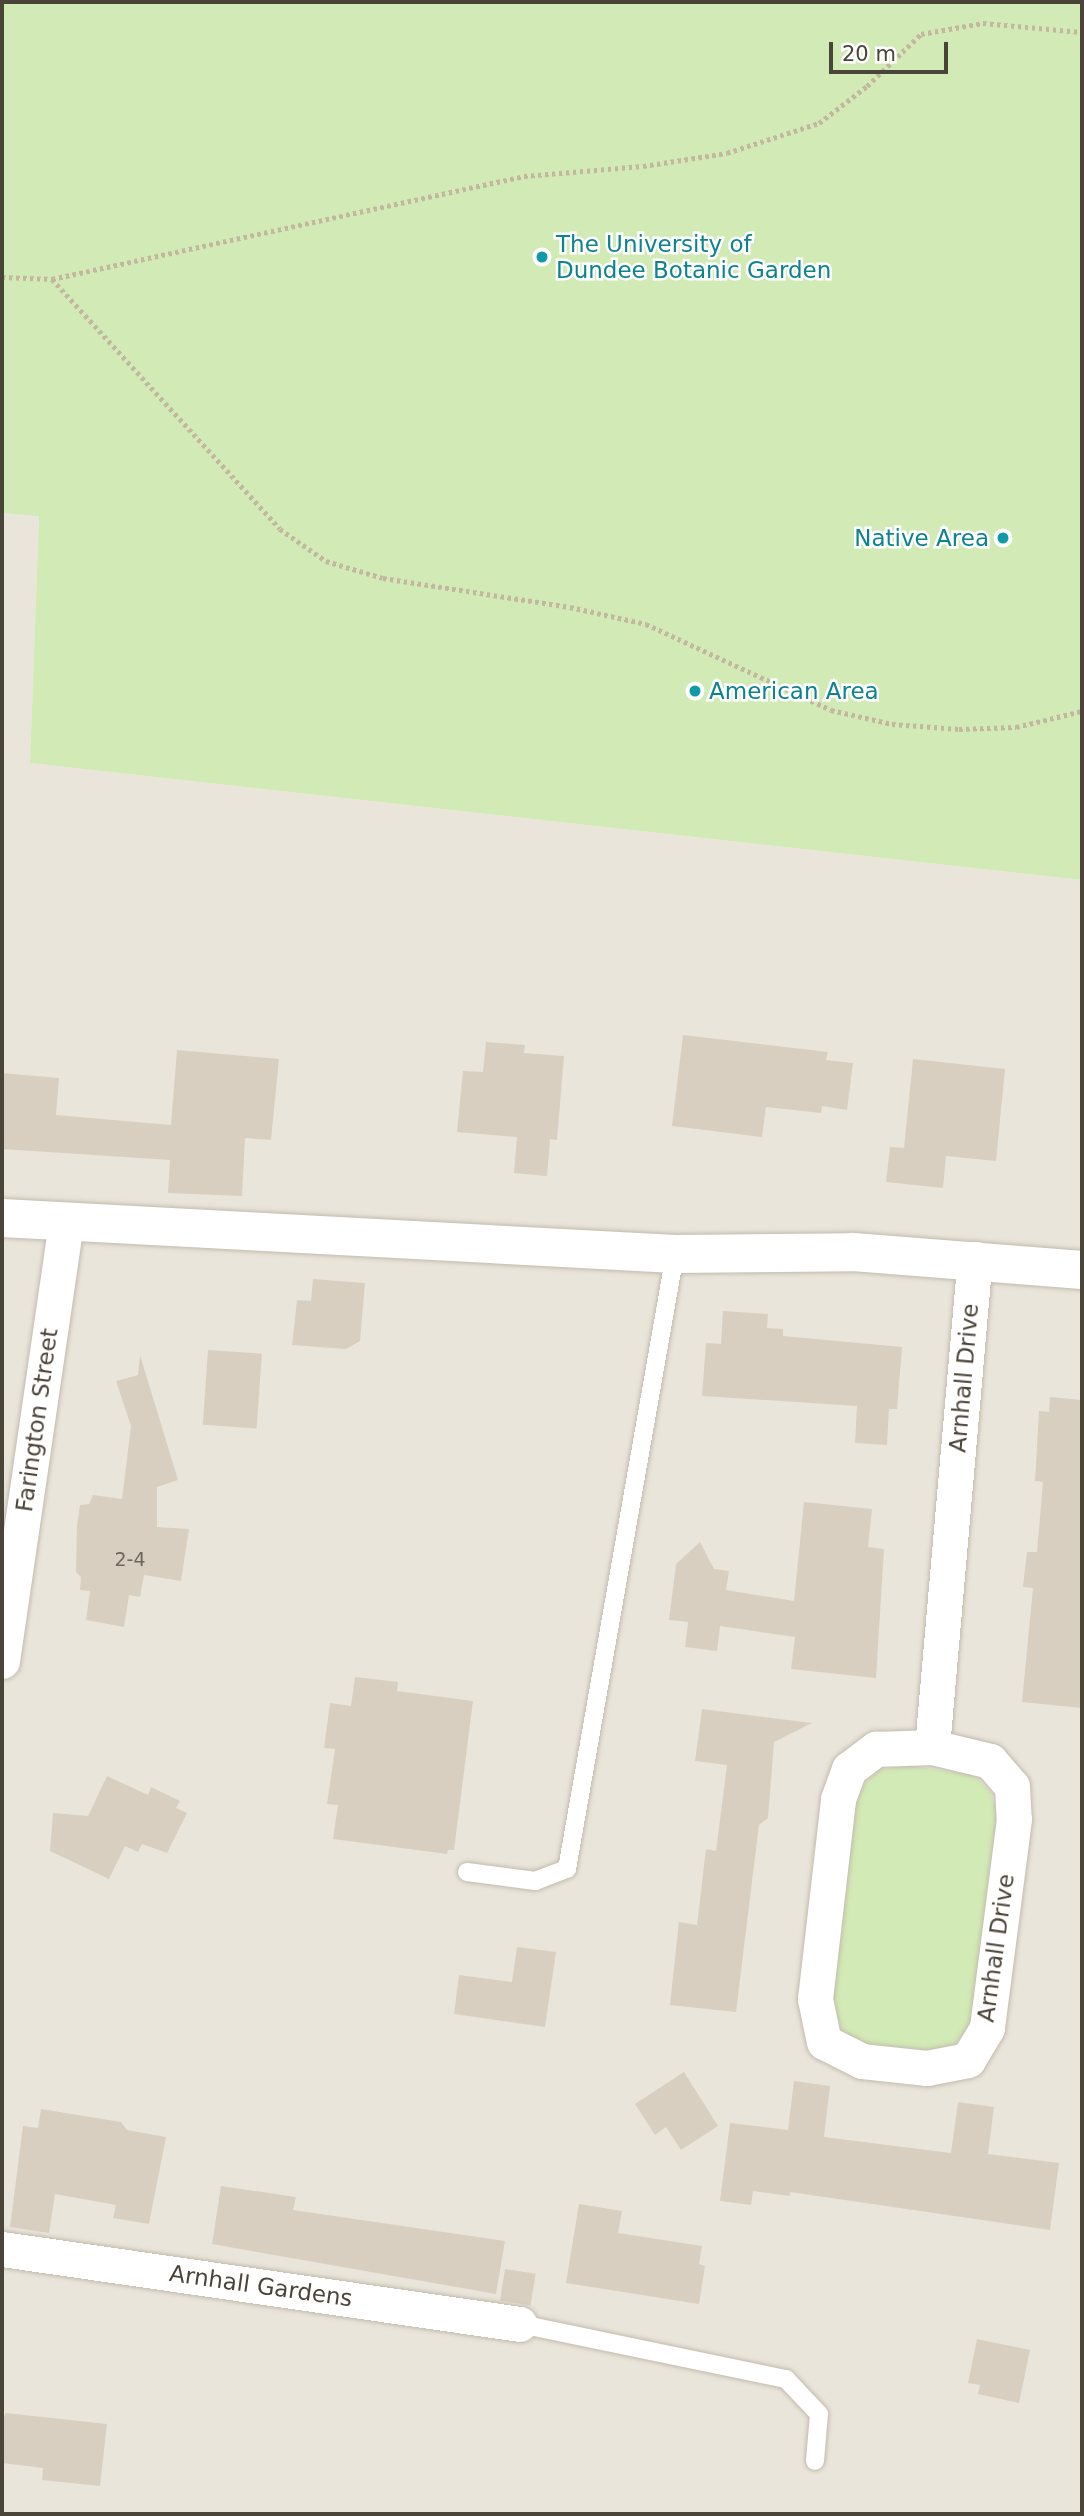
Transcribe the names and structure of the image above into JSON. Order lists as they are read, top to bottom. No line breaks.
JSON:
{"streets":{"street":["Arnhall Drive","Farington Street","Arnhall Gardens"]},"places":["The University of Dundee Botanic Garden","Native Area","American Area"],"house_numbers":["2-4"],"scale_bar":"20 m"}
